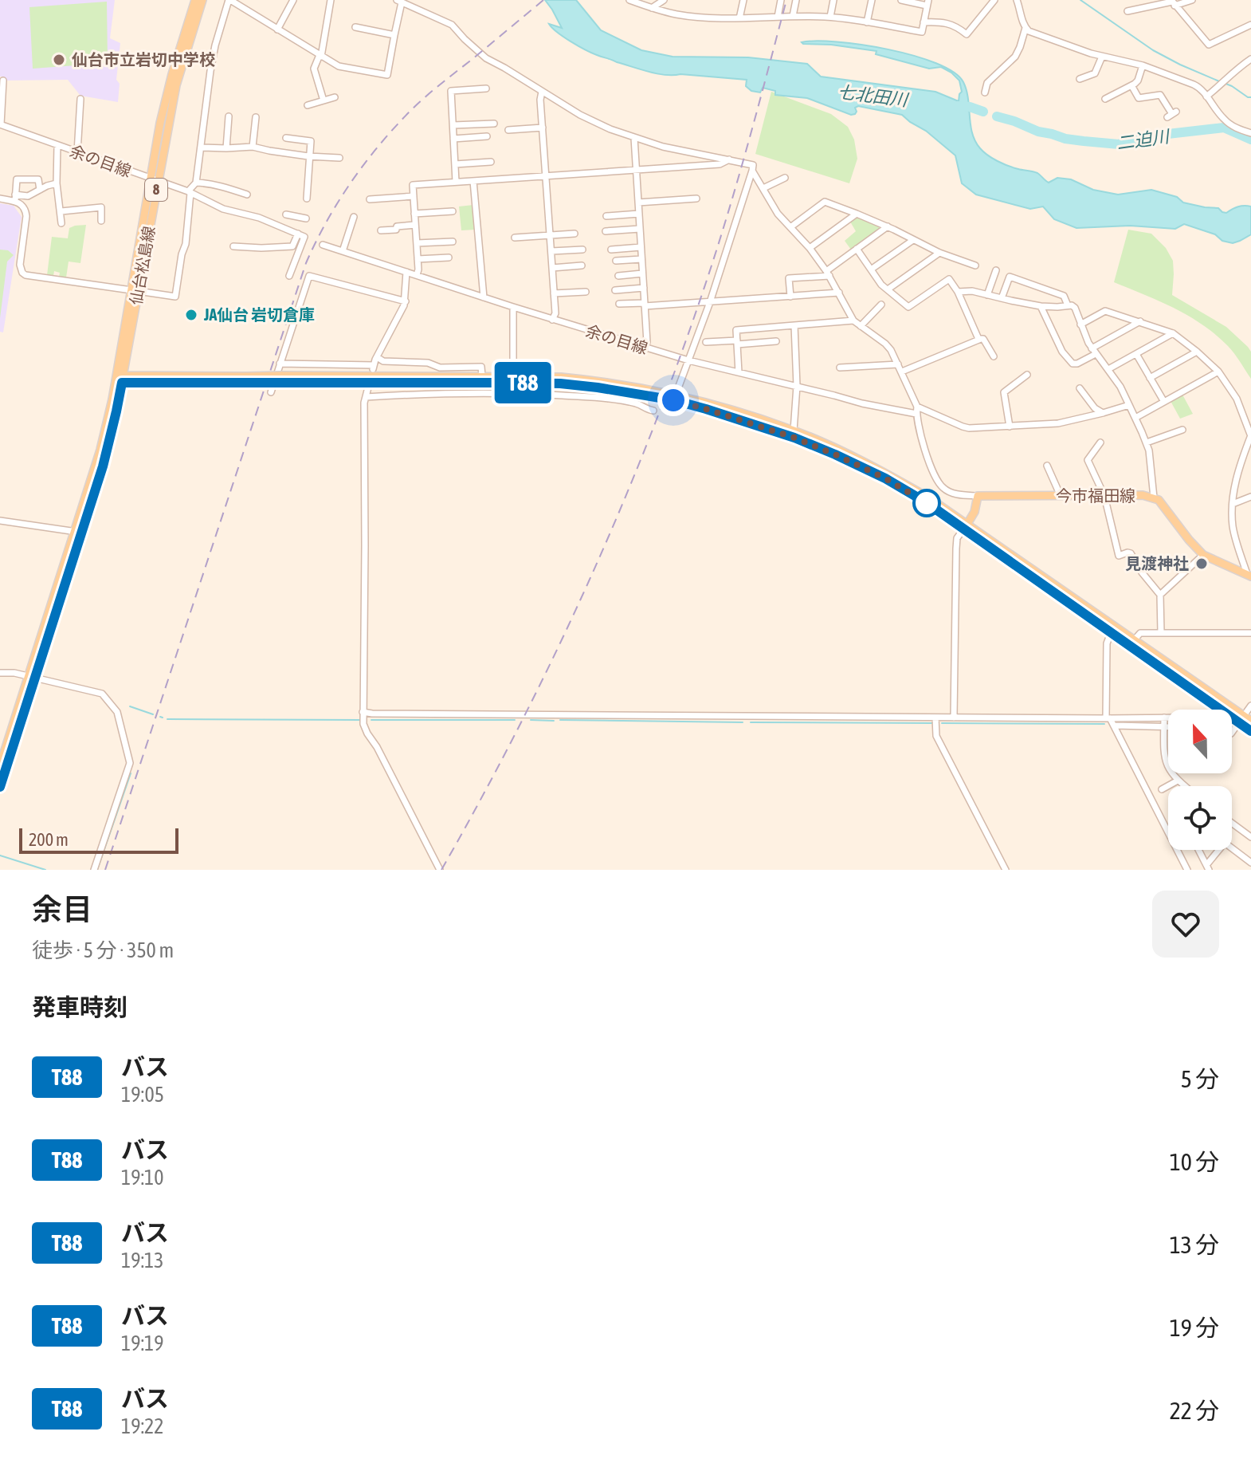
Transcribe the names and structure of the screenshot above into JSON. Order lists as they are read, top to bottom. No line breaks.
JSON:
{"streets":{"main road":["8","仙台松島線","今市福田線"],"street":["余の目線"]},"crossings":[["余の目線","仙台松島線"],["8","仙台松島線"]],"water":["七北田川","二迫川"],"places":["仙台市立岩切中学校","JA仙台 岩切倉庫","見渡神社"],"lines":["bus line T88"],"scale_bar":"200 m","north":"top","page":{"on_map":"T88","scale":"200 m","heading":[["余目","徒歩 · 5 分 · 350 m"],"発車時刻"],"list":[{"mark":"T88","name":"バス","note":"19:05","value":"5 分"},{"mark":"T88","name":"バス","note":"19:10","value":"10 分"},{"mark":"T88","name":"バス","note":"19:13","value":"13 分"},{"mark":"T88","name":"バス","note":"19:19","value":"19 分"},{"mark":"T88","name":"バス","note":"19:22","value":"22 分"}]}}
